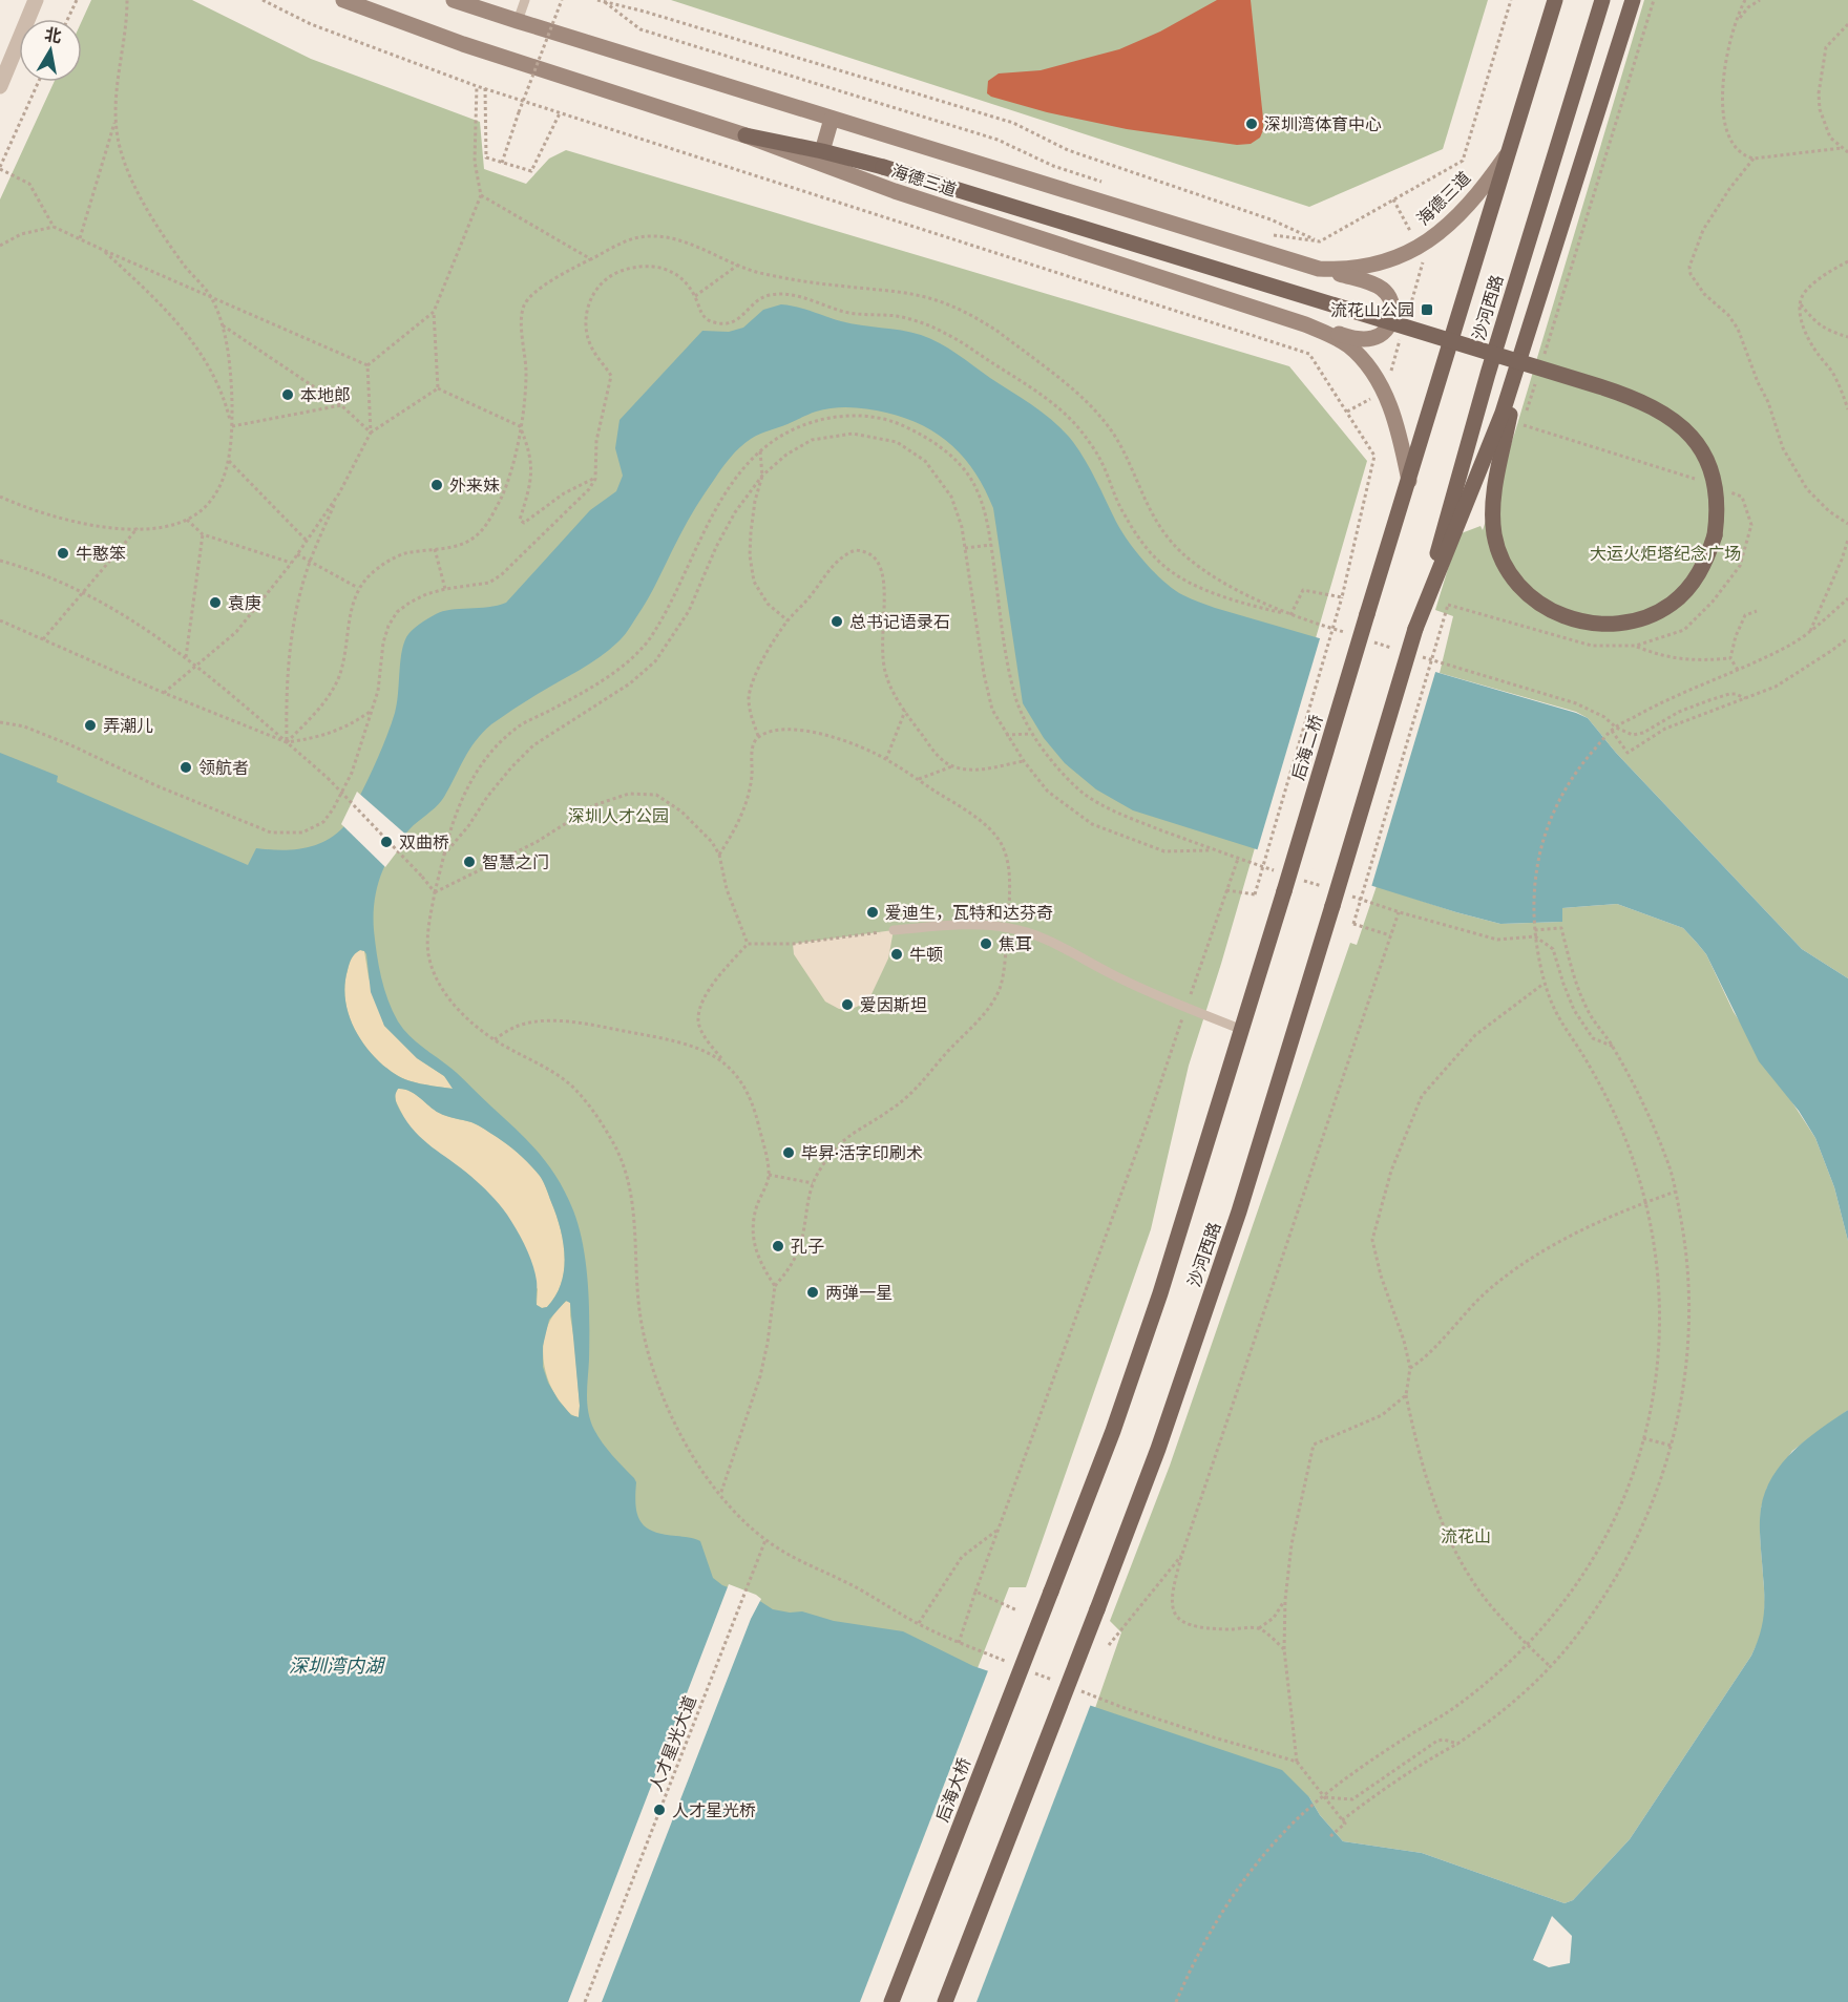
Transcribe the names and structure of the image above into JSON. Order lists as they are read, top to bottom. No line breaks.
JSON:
{"streets":{"main road":["海德三道","沙河西路","后海二桥","后海大桥"],"path":["人才星光大道"]},"crossings":[["海德三道","沙河西路"],["沙河西路","后海二桥"],["沙河西路","后海大桥"]],"water":["深圳湾内湖"],"parks":["大运火炬塔纪念广场","深圳人才公园","流花山"],"places":{"other":["深圳湾体育中心","本地郎","外来妹","牛憨笨","袁庚","总书记语录石","弄潮儿","领航者","双曲桥","智慧之门","爱迪生，瓦特和达芬奇","焦耳","牛顿","爱因斯坦","毕昇·活字印刷术","孔子","两弹一星","人才星光桥"],"transit":["流花山公园"]},"north":"top"}
